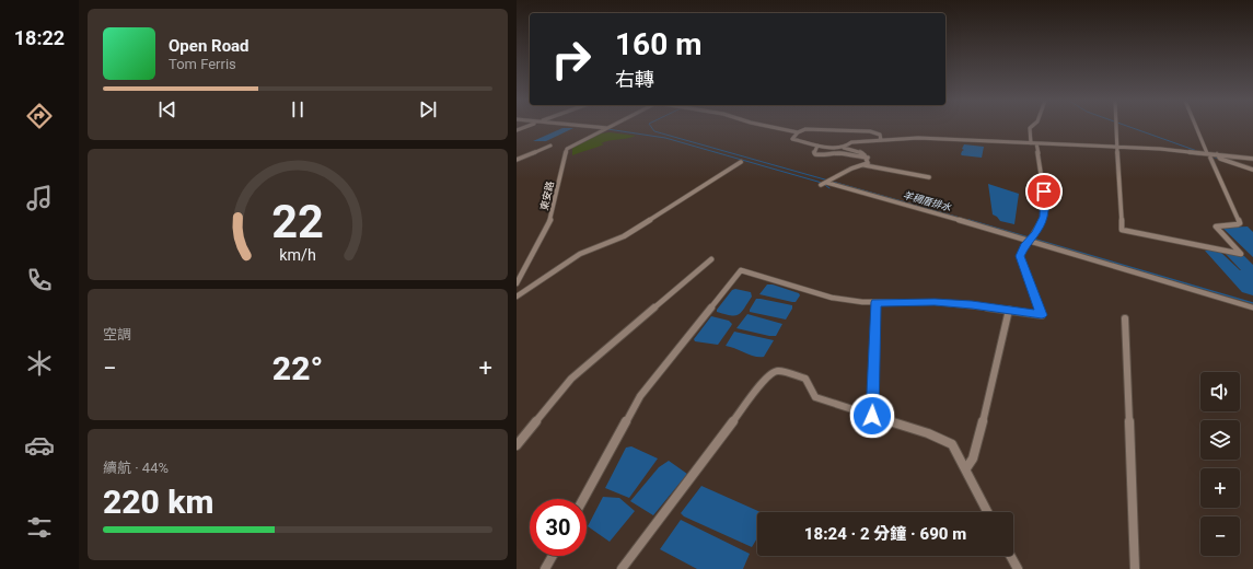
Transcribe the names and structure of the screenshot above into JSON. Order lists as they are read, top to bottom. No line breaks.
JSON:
{"streets":{"street":["東安路"]},"water":["羊稠厝排水"],"page":{"tabs":"18:22","turn":["160 m","右轉"],"song":["Open Road","Tom Ferris"],"tile":["空調",["續航 · 44%","220 km"]],"heat":["−","22°","+"],"map_buttons":["+","−"],"limit":"30","trip":"18:24 · 2 分鐘 · 690 m","gauge":["22","km/h"]}}
